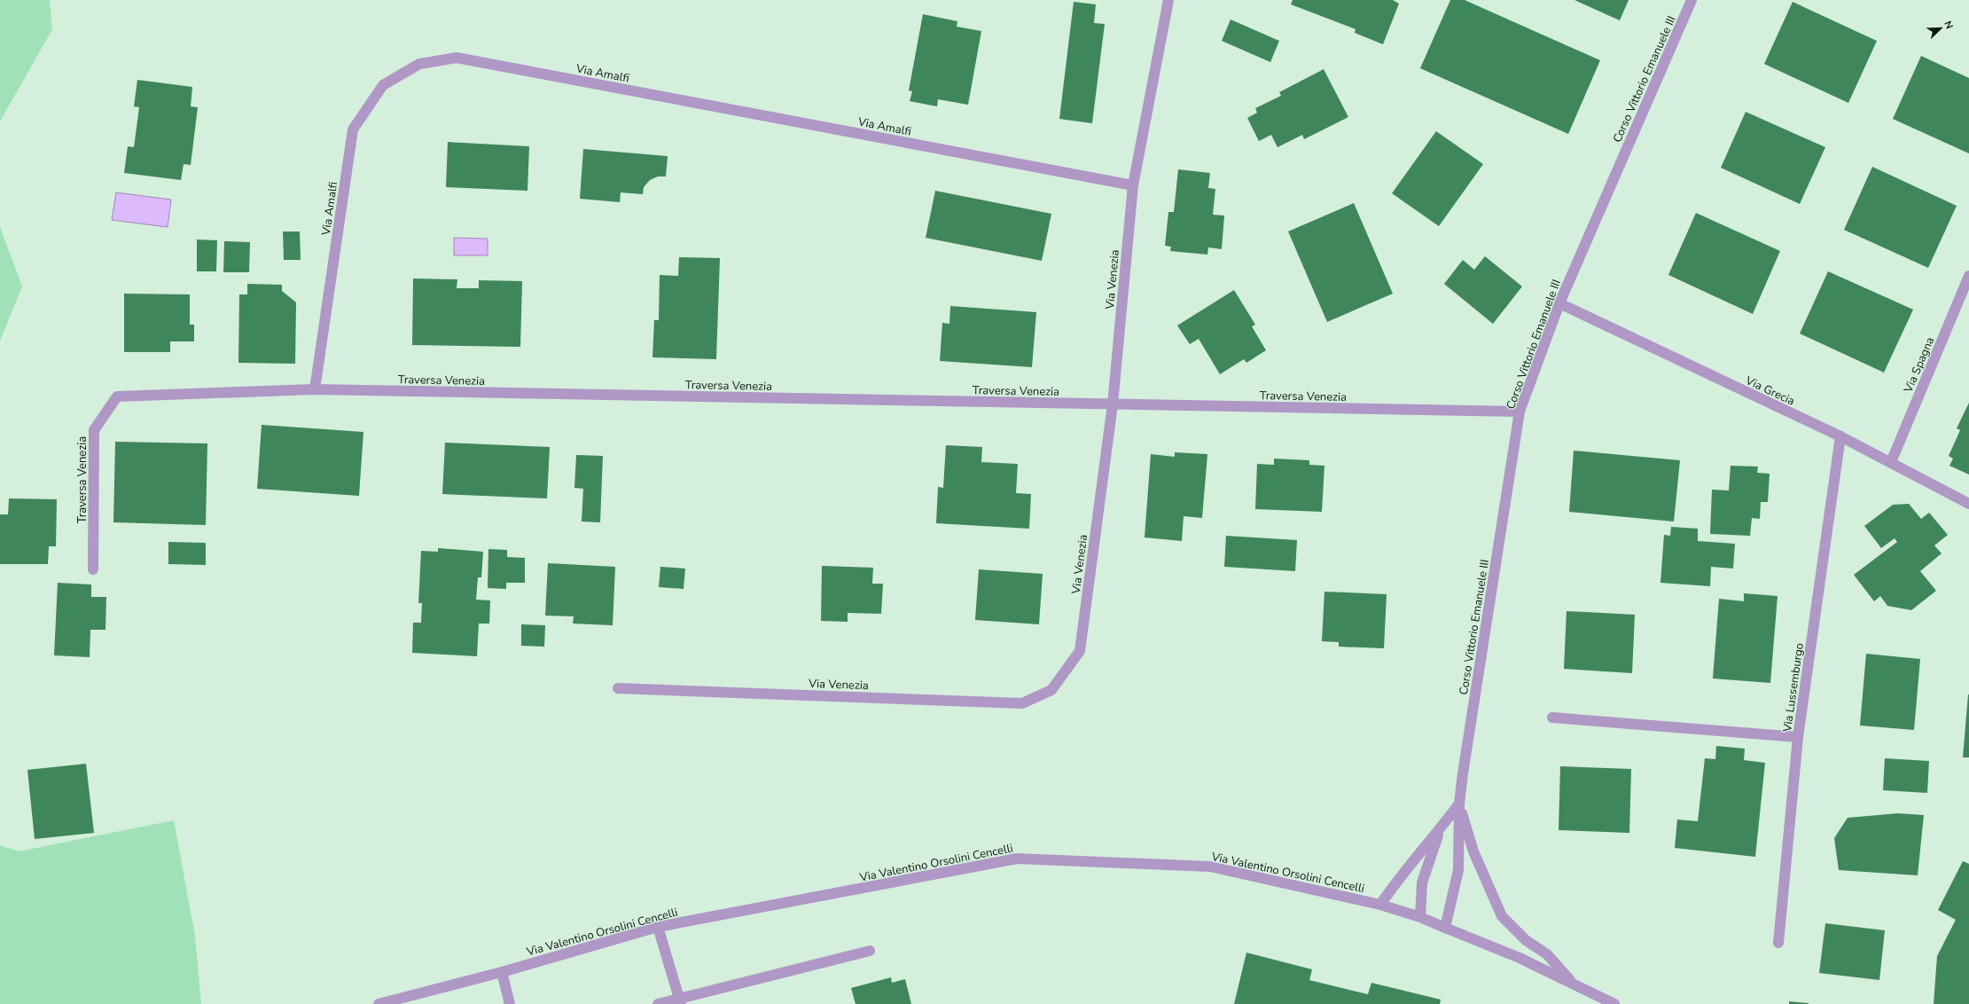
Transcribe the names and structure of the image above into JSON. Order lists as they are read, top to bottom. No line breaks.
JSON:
{"streets":{"street":["Via Amalfi","Corso Vittorio Emanuele III","Via Venezia","Via Spagna","Traversa Venezia","Via Grecia","Via Lussemburgo","Via Valentino Orsolini Cencelli"]},"crossings":[["Via Amalfi","Via Venezia"],["Via Amalfi","Traversa Venezia"],["Corso Vittorio Emanuele III","Traversa Venezia"],["Corso Vittorio Emanuele III","Via Grecia"],["Corso Vittorio Emanuele III","Via Valentino Orsolini Cencelli"],["Via Venezia","Traversa Venezia"],["Via Spagna","Via Grecia"],["Via Grecia","Via Lussemburgo"]],"north":"top right"}
